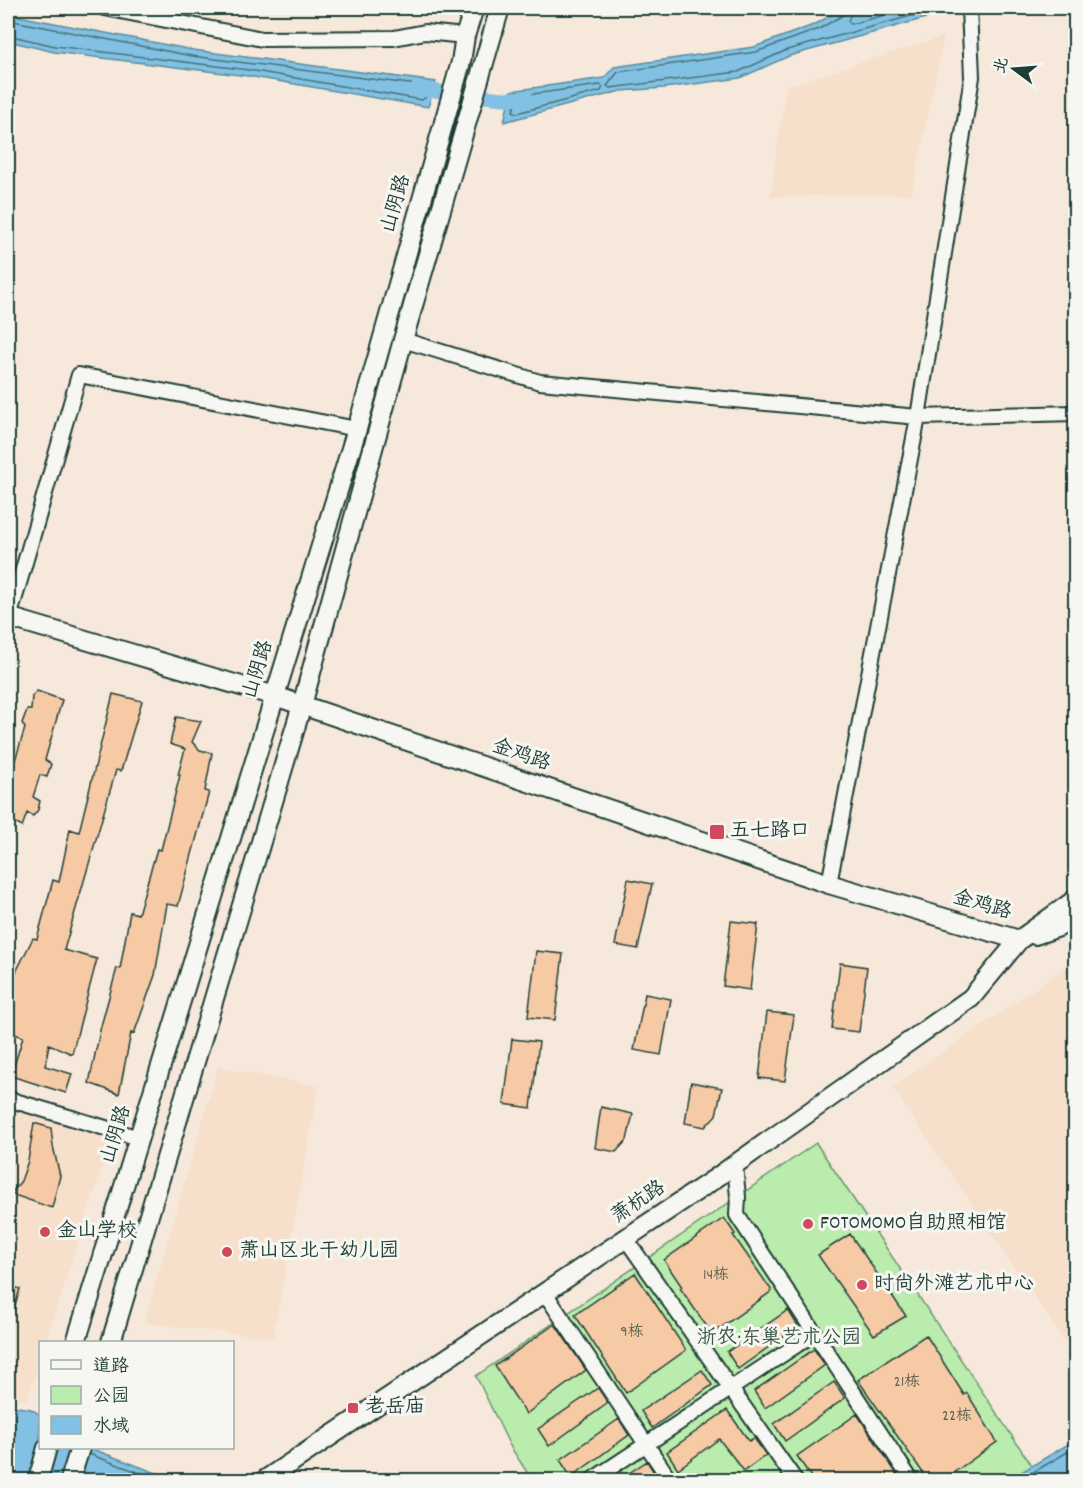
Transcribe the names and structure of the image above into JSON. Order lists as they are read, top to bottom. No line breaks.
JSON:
{"streets":{"main road":["山阴路","金鸡路","萧杭路"]},"crossings":[["山阴路","金鸡路"],["金鸡路","萧杭路"]],"parks":["浙农·东巢艺术公园"],"places":{"transit":["五七路口","老岳庙"],"other":["FOTOMOMO自助照相馆","金山学校","萧山区北干幼儿园","时尚外滩艺术中心"]},"house_numbers":["14栋","9栋","21栋","22栋"],"legend":["道路","公园","水域"],"north":"left"}
